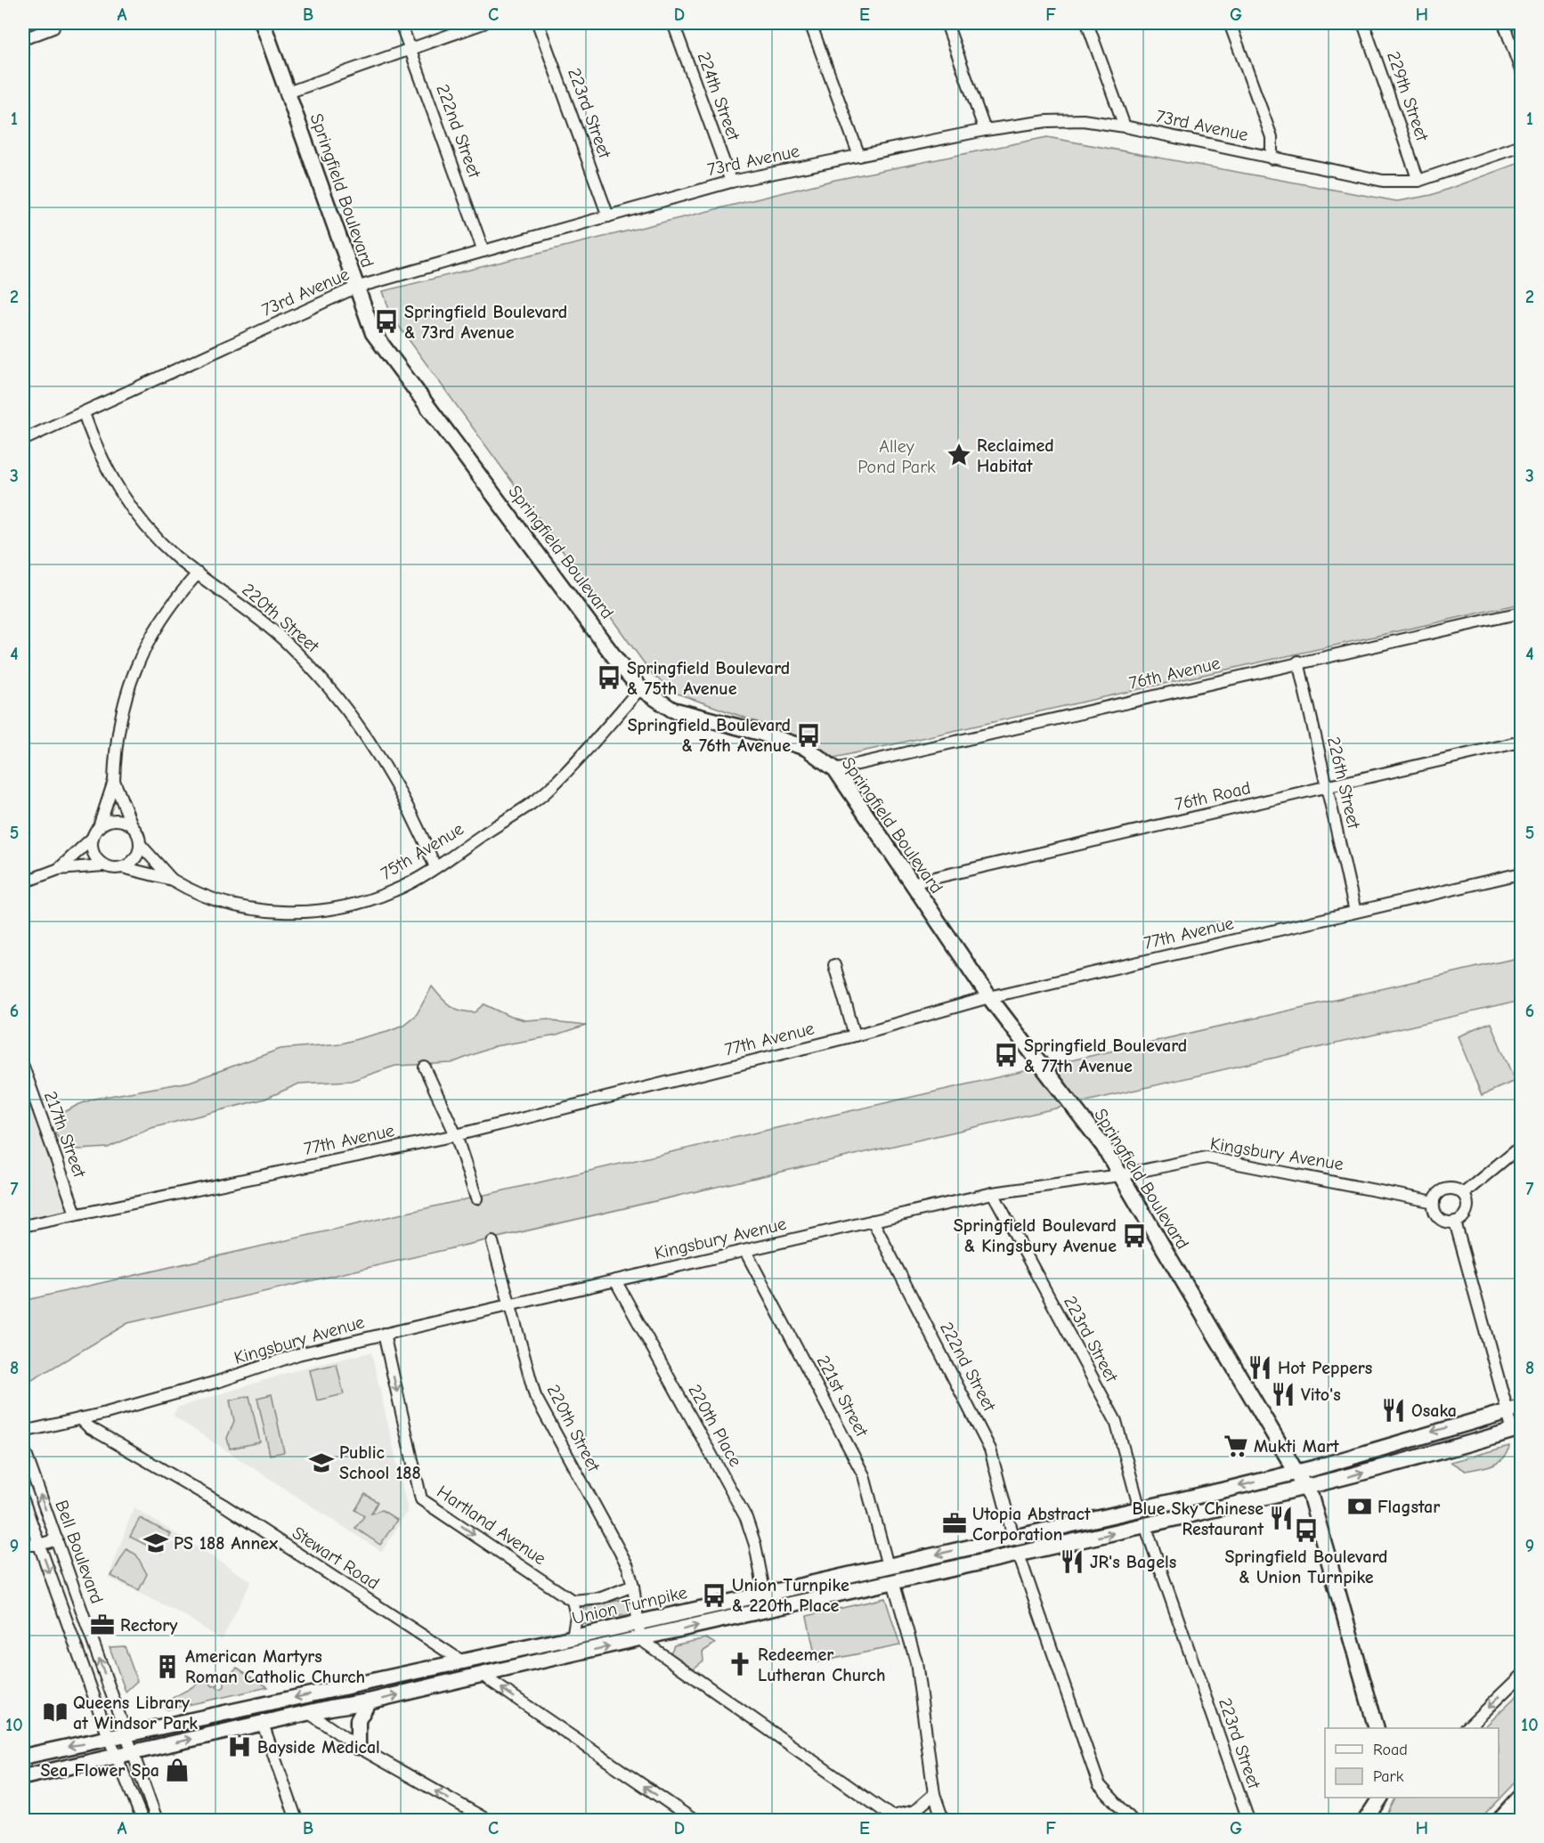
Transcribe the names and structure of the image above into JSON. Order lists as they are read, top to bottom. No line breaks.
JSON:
{"streets":{"main road":["Springfield Boulevard","Union Turnpike"],"street":["224th Street","229th Street","223rd Street","73rd Avenue","222nd Street","220th Street","76th Avenue","226th Street","76th Road","75th Avenue","77th Avenue","217th Street","Kingsbury Avenue","221st Street","220th Place","Hartland Avenue","Bell Boulevard","Stewart Road"]},"crossings":[["224th Street","73rd Avenue"],["229th Street","73rd Avenue"],["223rd Street","73rd Avenue"],["223rd Street","Kingsbury Avenue"],["223rd Street","Union Turnpike"],["73rd Avenue","222nd Street"],["73rd Avenue","Springfield Boulevard"],["73rd Avenue","220th Street"],["222nd Street","Kingsbury Avenue"],["222nd Street","Union Turnpike"],["Springfield Boulevard","76th Avenue"],["Springfield Boulevard","76th Road"],["Springfield Boulevard","75th Avenue"],["Springfield Boulevard","77th Avenue"],["Springfield Boulevard","Kingsbury Avenue"],["Springfield Boulevard","Union Turnpike"],["220th Street","75th Avenue"],["220th Street","Kingsbury Avenue"],["220th Street","Union Turnpike"],["76th Avenue","226th Street"],["226th Street","76th Road"],["226th Street","77th Avenue"],["77th Avenue","217th Street"],["Kingsbury Avenue","221st Street"],["Kingsbury Avenue","220th Place"],["Kingsbury Avenue","Hartland Avenue"],["Kingsbury Avenue","Stewart Road"],["221st Street","Union Turnpike"],["220th Place","Union Turnpike"],["Bell Boulevard","Union Turnpike"],["Stewart Road","Union Turnpike"]],"one_way":["Hartland Avenue"],"parks":["Alley Pond Park"],"places":{"bus stop":["Springfield Boulevard & 73rd Avenue","Springfield Boulevard & 75th Avenue","Springfield Boulevard & 76th Avenue","Springfield Boulevard & 77th Avenue","Springfield Boulevard & Kingsbury Avenue","Springfield Boulevard & Union Turnpike","Union Turnpike & 220th Place"],"place":["Reclaimed Habitat"],"restaurant":["Hot Peppers","Vito's","Osaka","Blue Sky Chinese Restaurant","JR's Bagels"],"supermarket":["Mukti Mart"],"school or university":["Public School 188","PS 188 Annex"],"bank":["Flagstar"],"office":["Utopia Abstract Corporation","Rectory"],"church":["Redeemer Lutheran Church"],"building":["American Martyrs Roman Catholic Church"],"library":["Queens Library at Windsor Park"],"hospital":["Bayside Medical"],"shop":["Sea Flower Spa"]},"legend":["Road","Park"],"grid":{"columns":["A","B","C","D","E","F","G","H"],"rows":["1","2","3","4","5","6","7","8","9","10"]}}
